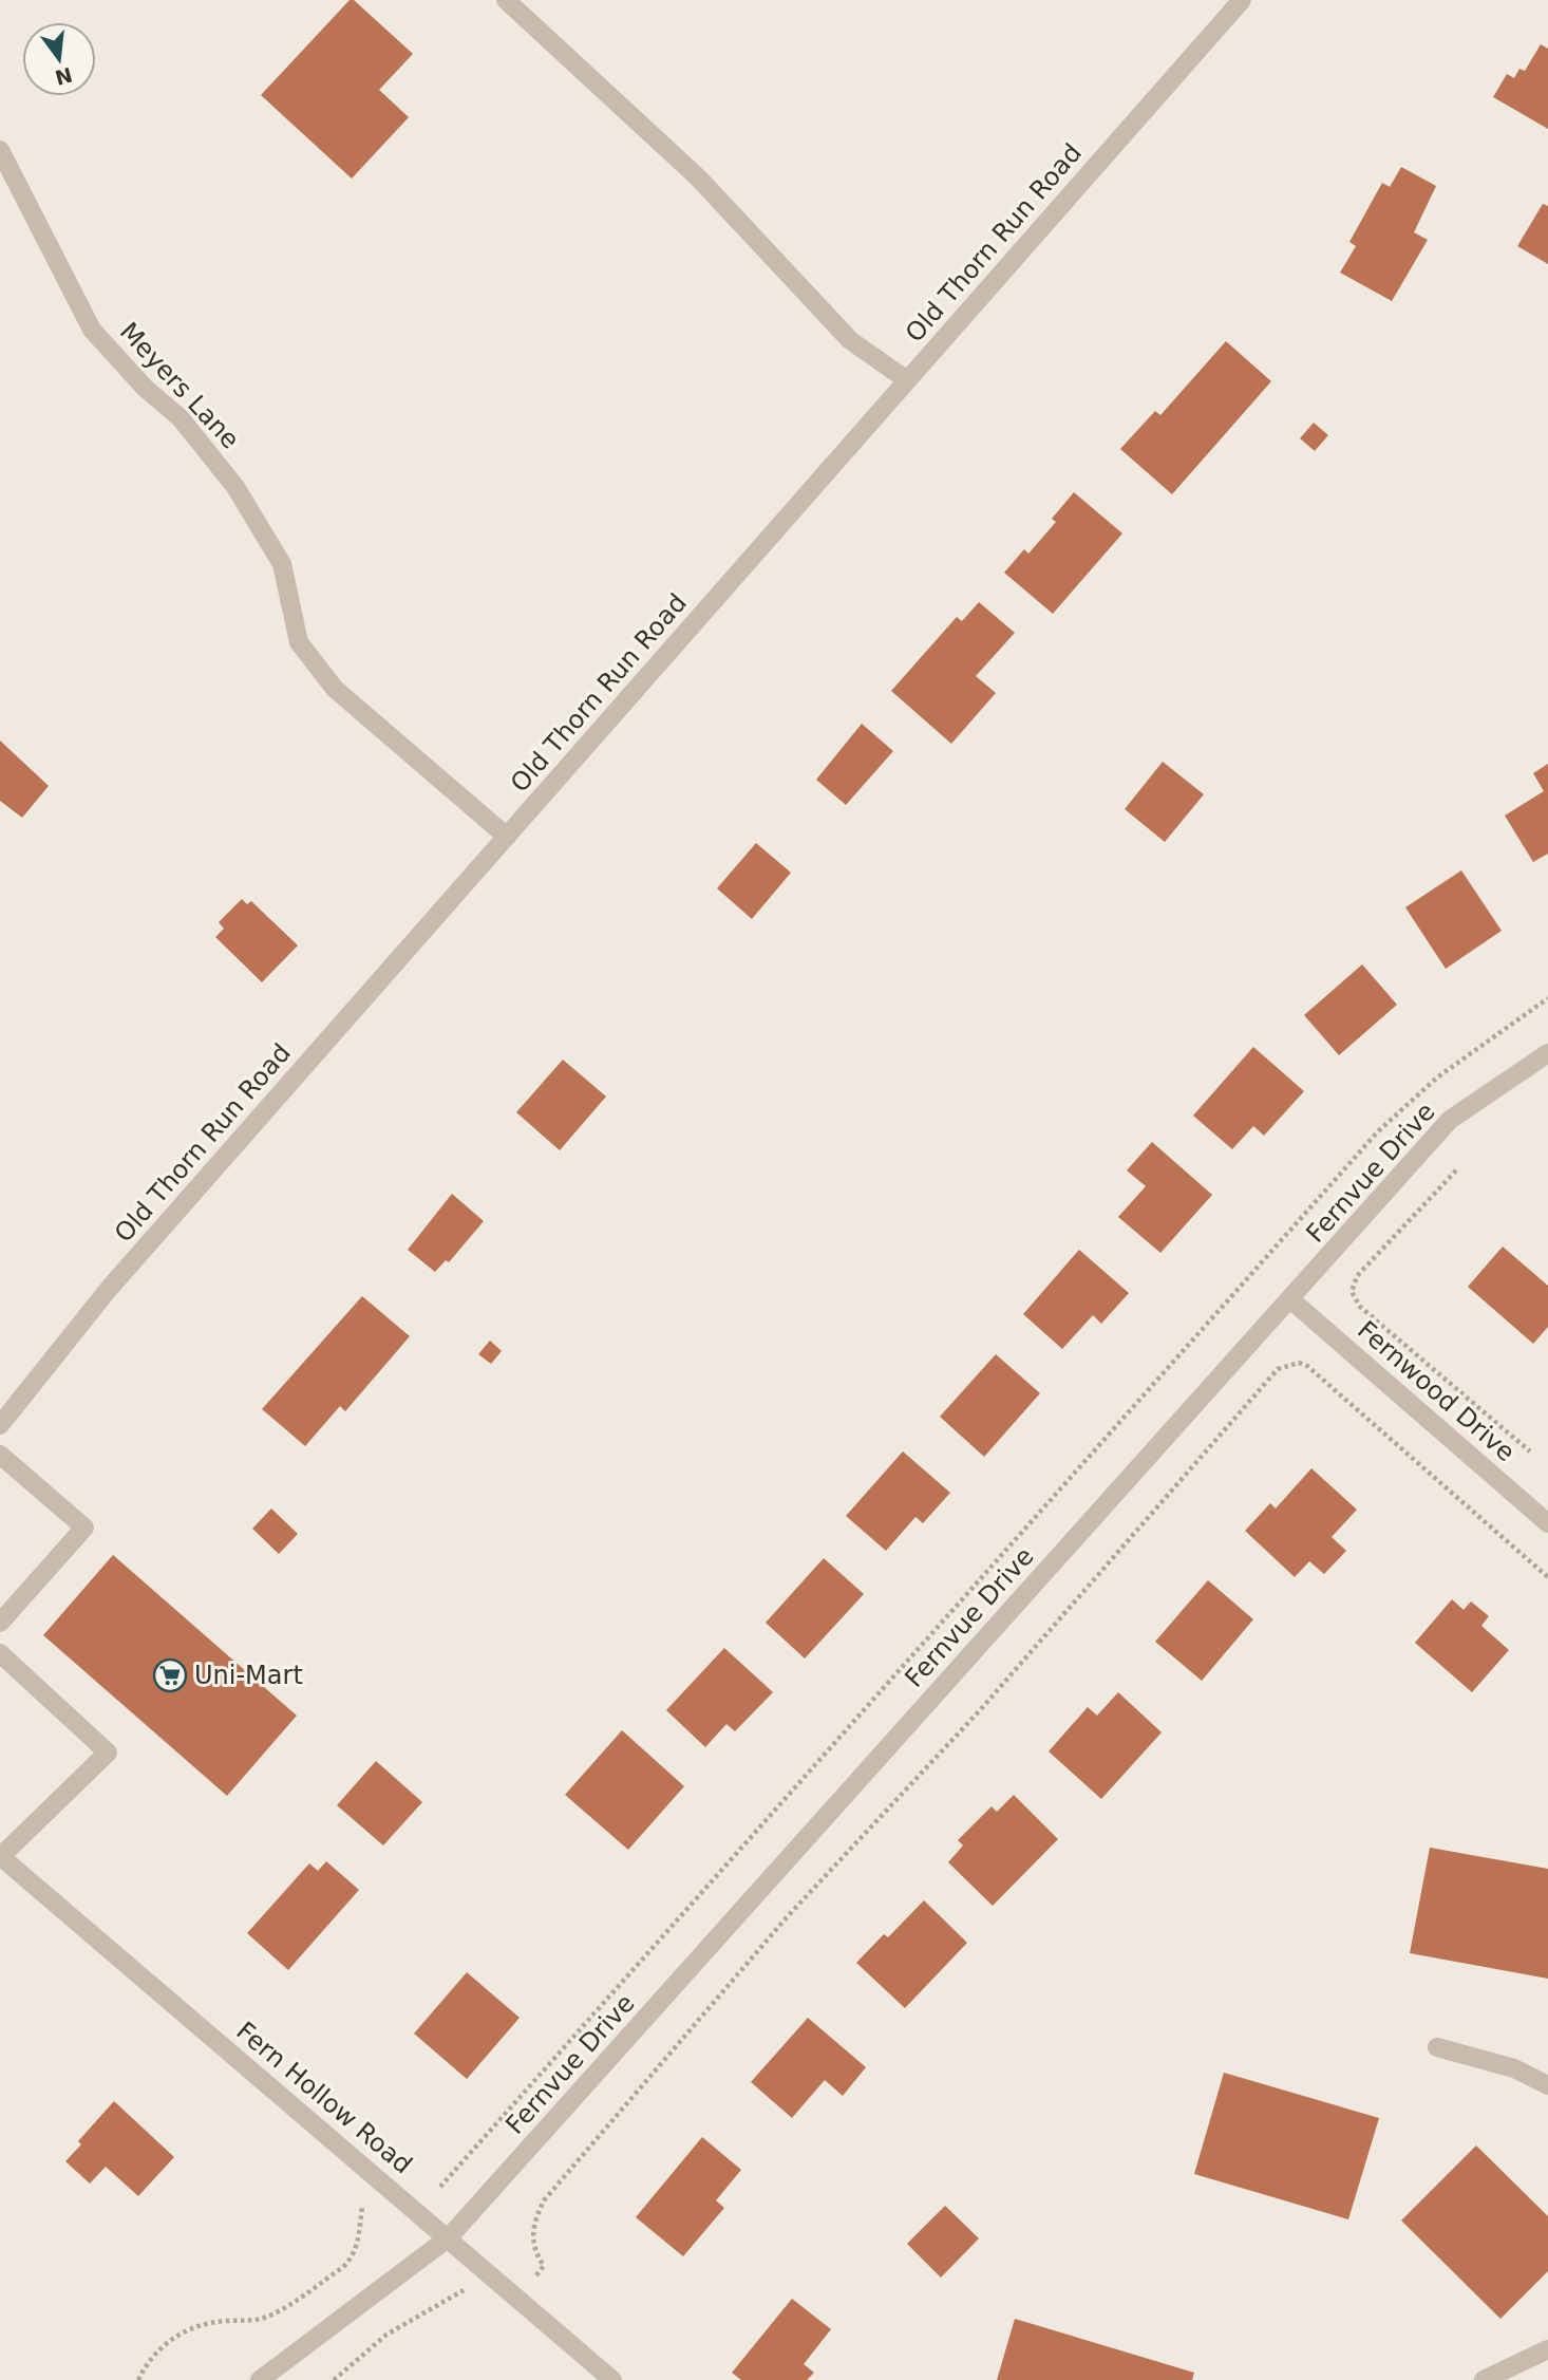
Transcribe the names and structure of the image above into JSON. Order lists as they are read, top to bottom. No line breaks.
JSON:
{"streets":{"street":["Old Thorn Run Road","Meyers Lane","Fernvue Drive","Fernwood Drive","Fern Hollow Road"]},"crossings":[["Old Thorn Run Road","Meyers Lane"],["Fernvue Drive","Fernwood Drive"],["Fernvue Drive","Fern Hollow Road"]],"places":{"supermarket":["Uni-Mart"]},"north":"bottom"}
